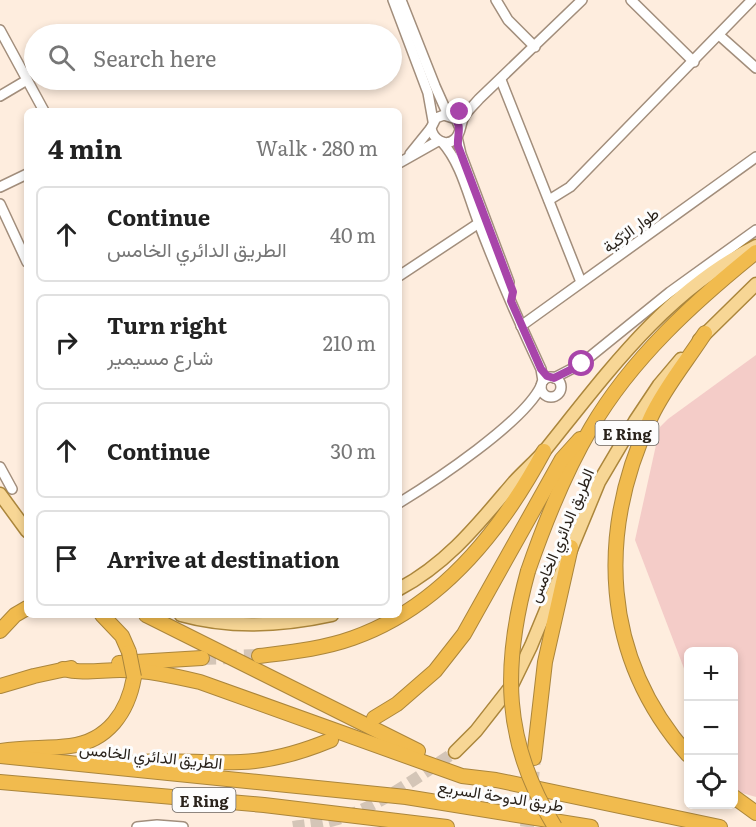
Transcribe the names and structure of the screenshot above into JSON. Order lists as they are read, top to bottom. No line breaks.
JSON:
{"streets":{"highway":["E Ring","الطريق الدائري الخامس","طريق الدوحة السريع"],"street":["طوار الرّكية"]},"crossings":[["الطريق الدائري الخامس","طريق الدوحة السريع"]],"page":{"search":"Search here","heading":["4 min","Walk · 280 m"],"list":[["Continue","الطريق الدائري الخامس","40 m"],["Turn right","شارع مسيمير","210 m"],["Continue","30 m"],"Arrive at destination"],"map_buttons":["+","−"]}}
